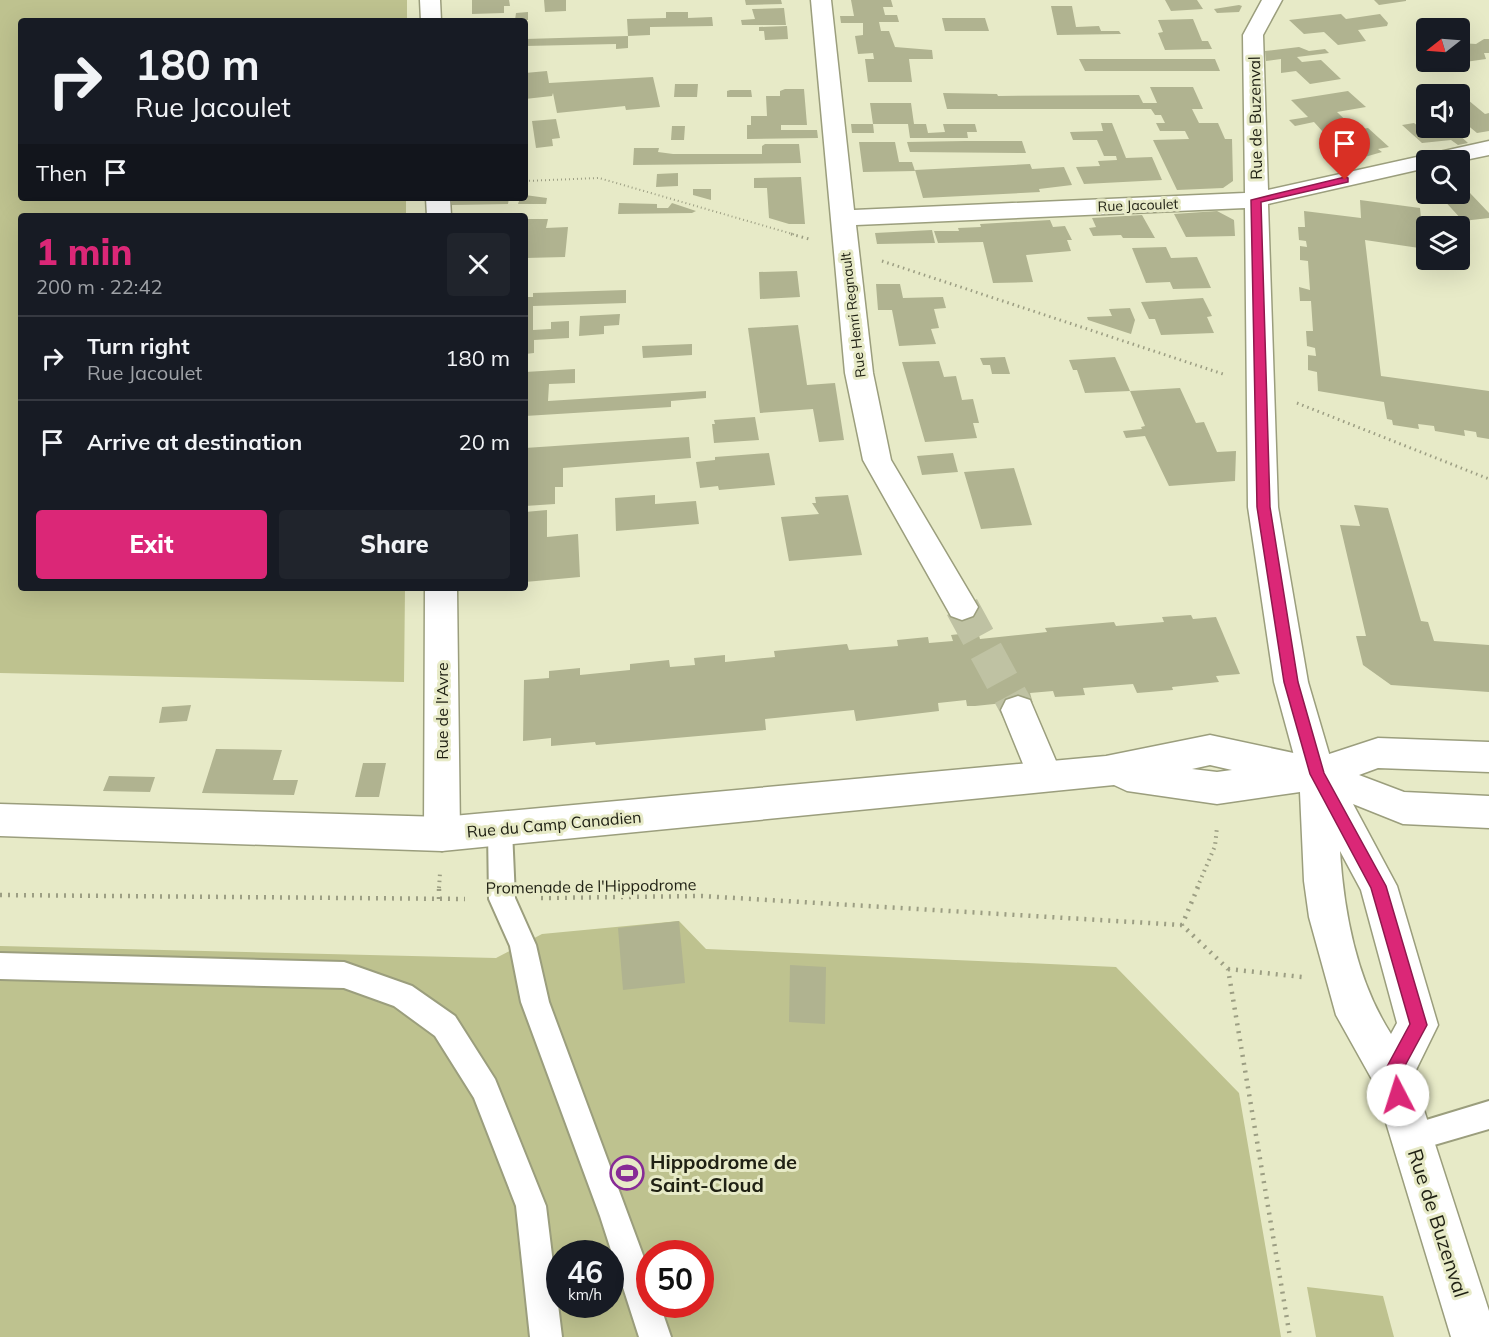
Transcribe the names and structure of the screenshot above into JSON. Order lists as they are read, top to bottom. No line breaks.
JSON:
{"streets":{"street":["Rue de Buzenval","Rue Jacoulet","Rue Henri Regnault","Rue de l'Avre","Rue du Camp Canadien"],"path":["Promenade de l'Hippodrome"]},"crossings":[["Rue de Buzenval","Rue Jacoulet"],["Rue de Buzenval","Rue du Camp Canadien"],["Rue Jacoulet","Rue Henri Regnault"],["Rue de l'Avre","Rue du Camp Canadien"]],"places":{"sports":["Hippodrome de Saint-Cloud"]},"north":"left","page":{"turn":["180 m","Rue Jacoulet"],"then":"Then","heading":["1 min","200 m · 22:42"],"list":[{"name":"Turn right","note":"Rue Jacoulet","value":"180 m"},{"name":"Arrive at destination","value":"20 m"}],"buttons":["Exit","Share"],"speed":"46 km/h","limit":"50"}}
